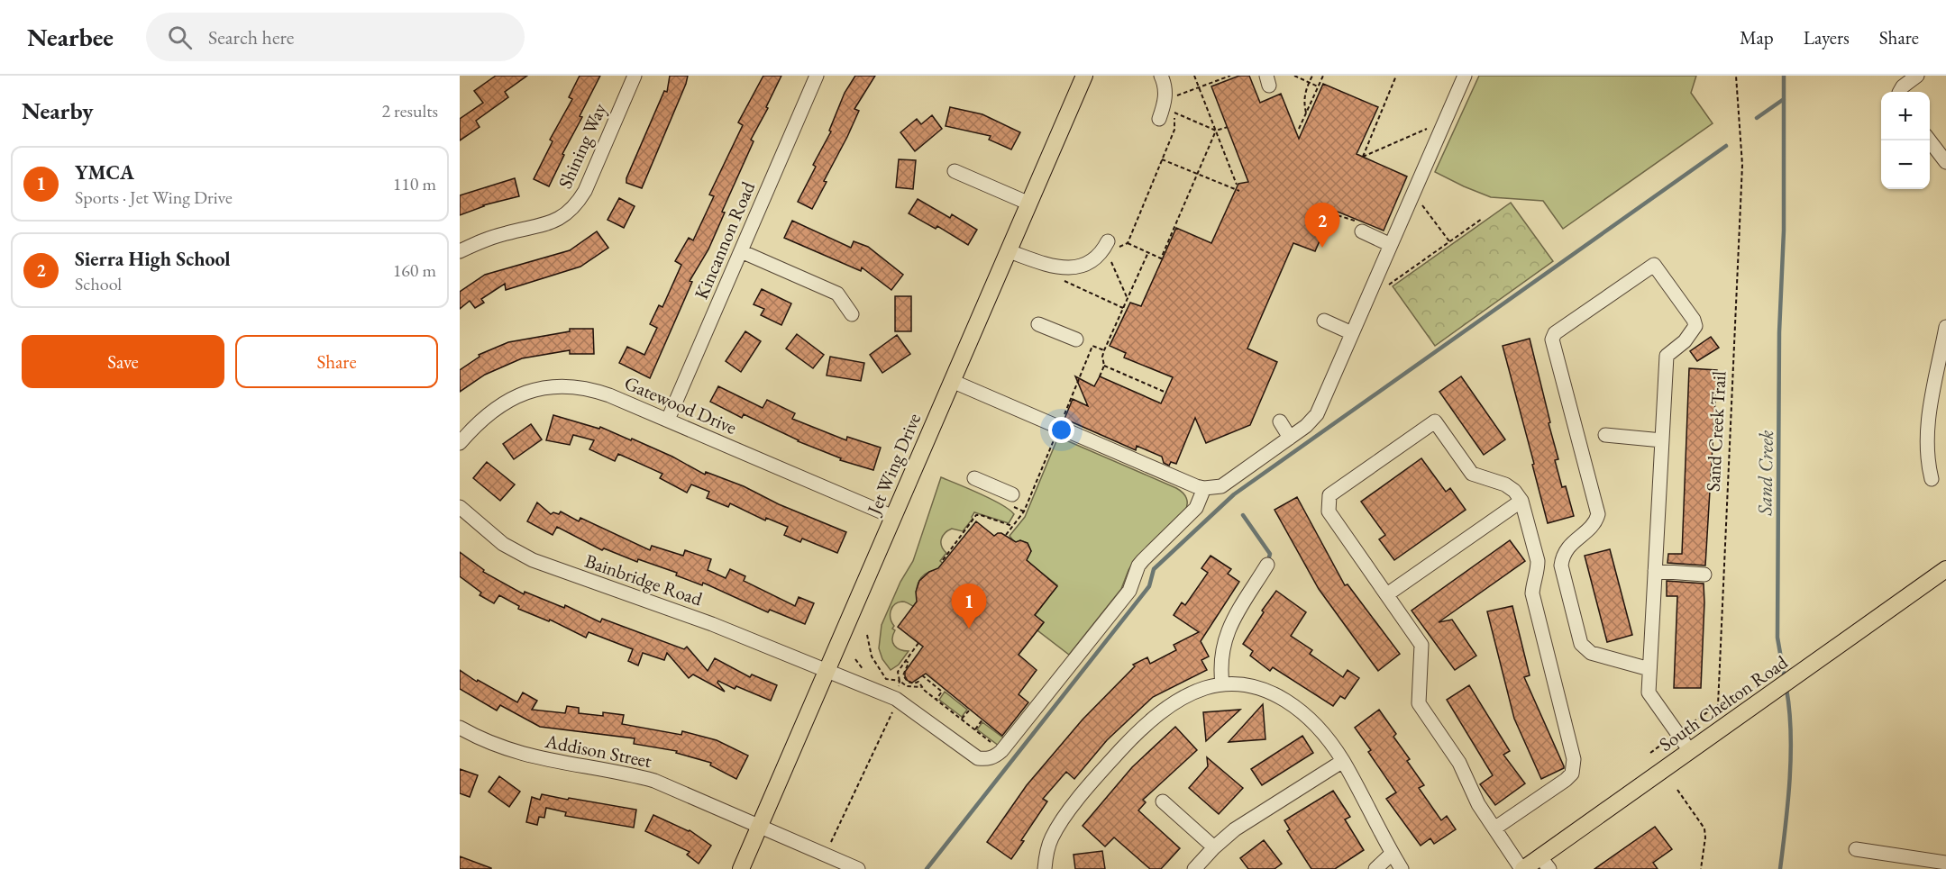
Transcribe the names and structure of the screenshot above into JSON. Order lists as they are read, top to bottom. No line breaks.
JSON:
{"streets":{"main road":["Jet Wing Drive","South Chelton Road"],"street":["Shining Way","Kincannon Road","Gatewood Drive","Bainbridge Road","Addison Street"],"path":["Sand Creek Trail"]},"crossings":[["Kincannon Road","Gatewood Drive"],["Gatewood Drive","Jet Wing Drive"],["Jet Wing Drive","Bainbridge Road"],["Jet Wing Drive","Addison Street"]],"water":["Sand Creek"],"page":{"header":"Nearbee","search":"Search here","nav":["Map","Layers","Share"],"heading":["Nearby","2 results"],"map_buttons":["+","−"],"list":[{"mark":"1","name":"YMCA","note":"Sports · Jet Wing Drive","value":"110 m"},{"mark":"2","name":"Sierra High School","note":"School","value":"160 m"}],"pins":["2","1"],"buttons":["Save","Share"]}}
